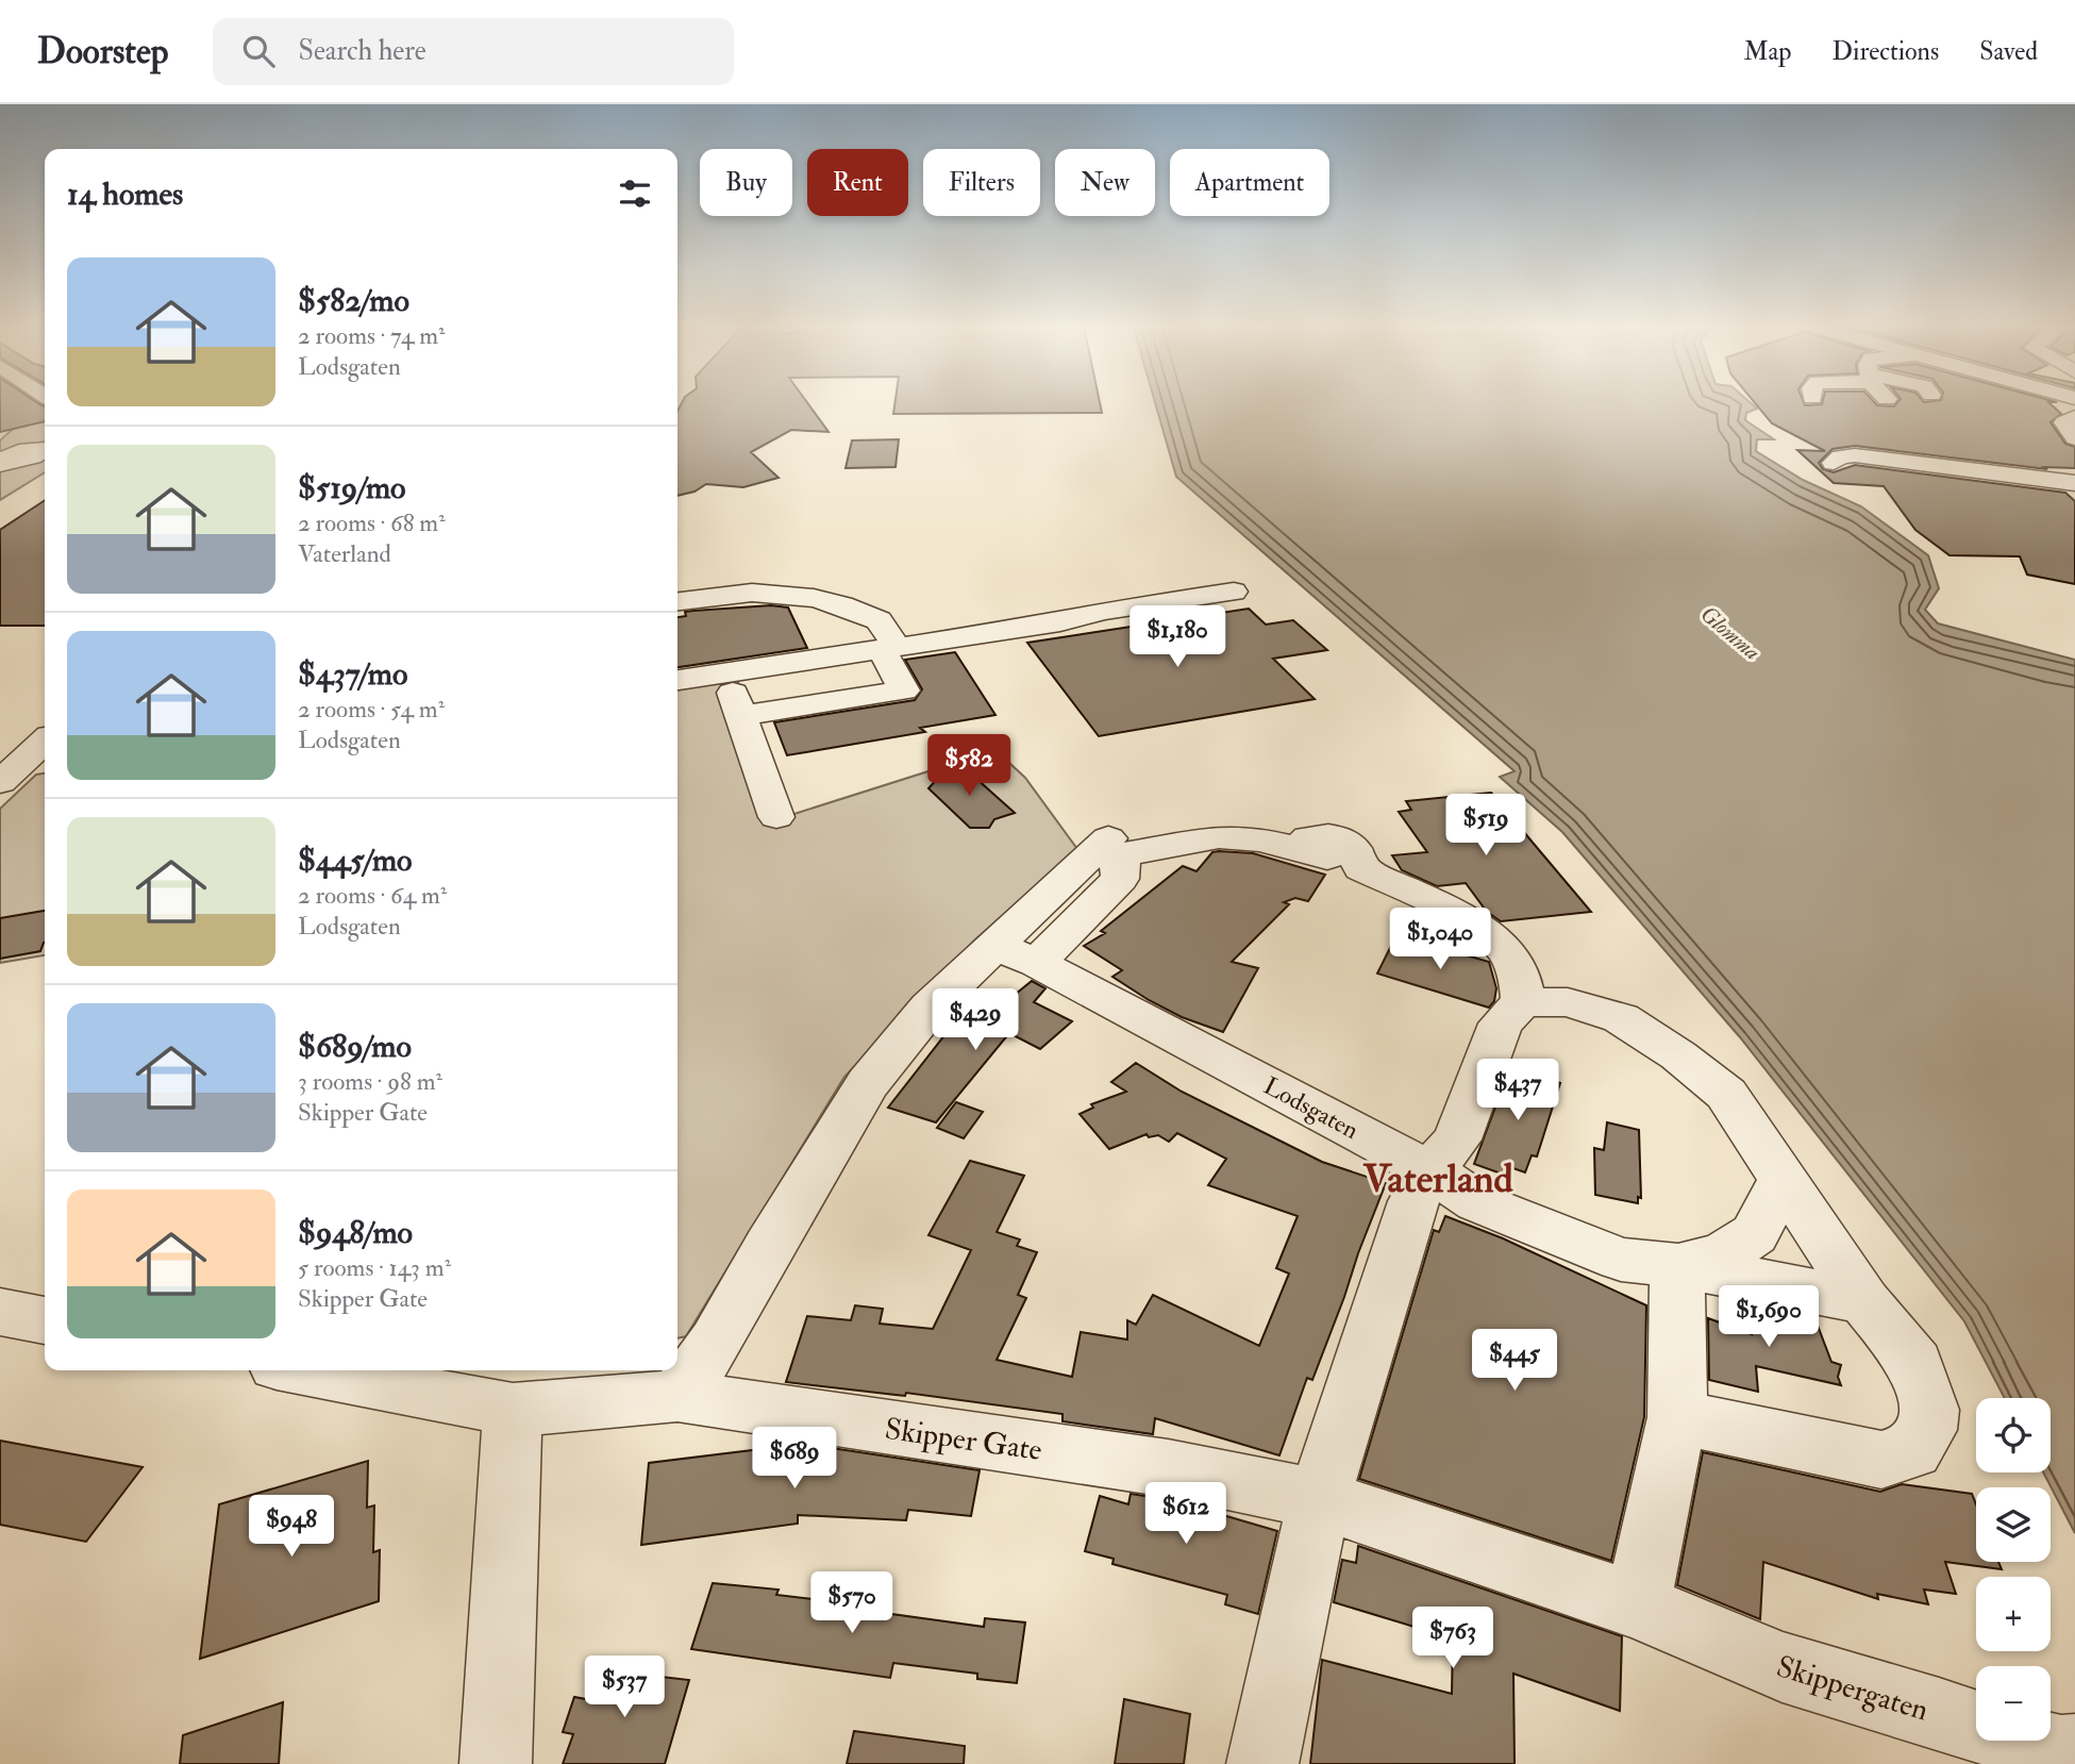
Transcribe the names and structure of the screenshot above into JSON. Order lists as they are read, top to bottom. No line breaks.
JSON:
{"streets":{"street":["Lodsgaten","Skipper Gate","Skippergaten"]},"crossings":[["Skipper Gate","Skippergaten"]],"districts":["Vaterland"],"water":["Glomma"],"page":{"header":"Doorstep","search":"Search here","nav":["Map","Directions","Saved"],"chip":["Buy","Rent","Filters","New","Apartment"],"heading":"14 homes","list":[{"name":"$582/mo","note":"2 rooms · 74 m² · Lodsgaten"},{"name":"$519/mo","note":"2 rooms · 68 m² · Vaterland"},{"name":"$437/mo","note":"2 rooms · 54 m² · Lodsgaten"},{"name":"$445/mo","note":"2 rooms · 64 m² · Lodsgaten"},{"name":"$689/mo","note":"3 rooms · 98 m² · Skipper Gate"},{"name":"$948/mo","note":"5 rooms · 143 m² · Skipper Gate"}],"price":["$1,180","$582","$519","$1,040","$429","$437","$1,690","$445","$689","$612","$948","$570","$763","$537"],"map_buttons":["+","−"]}}
